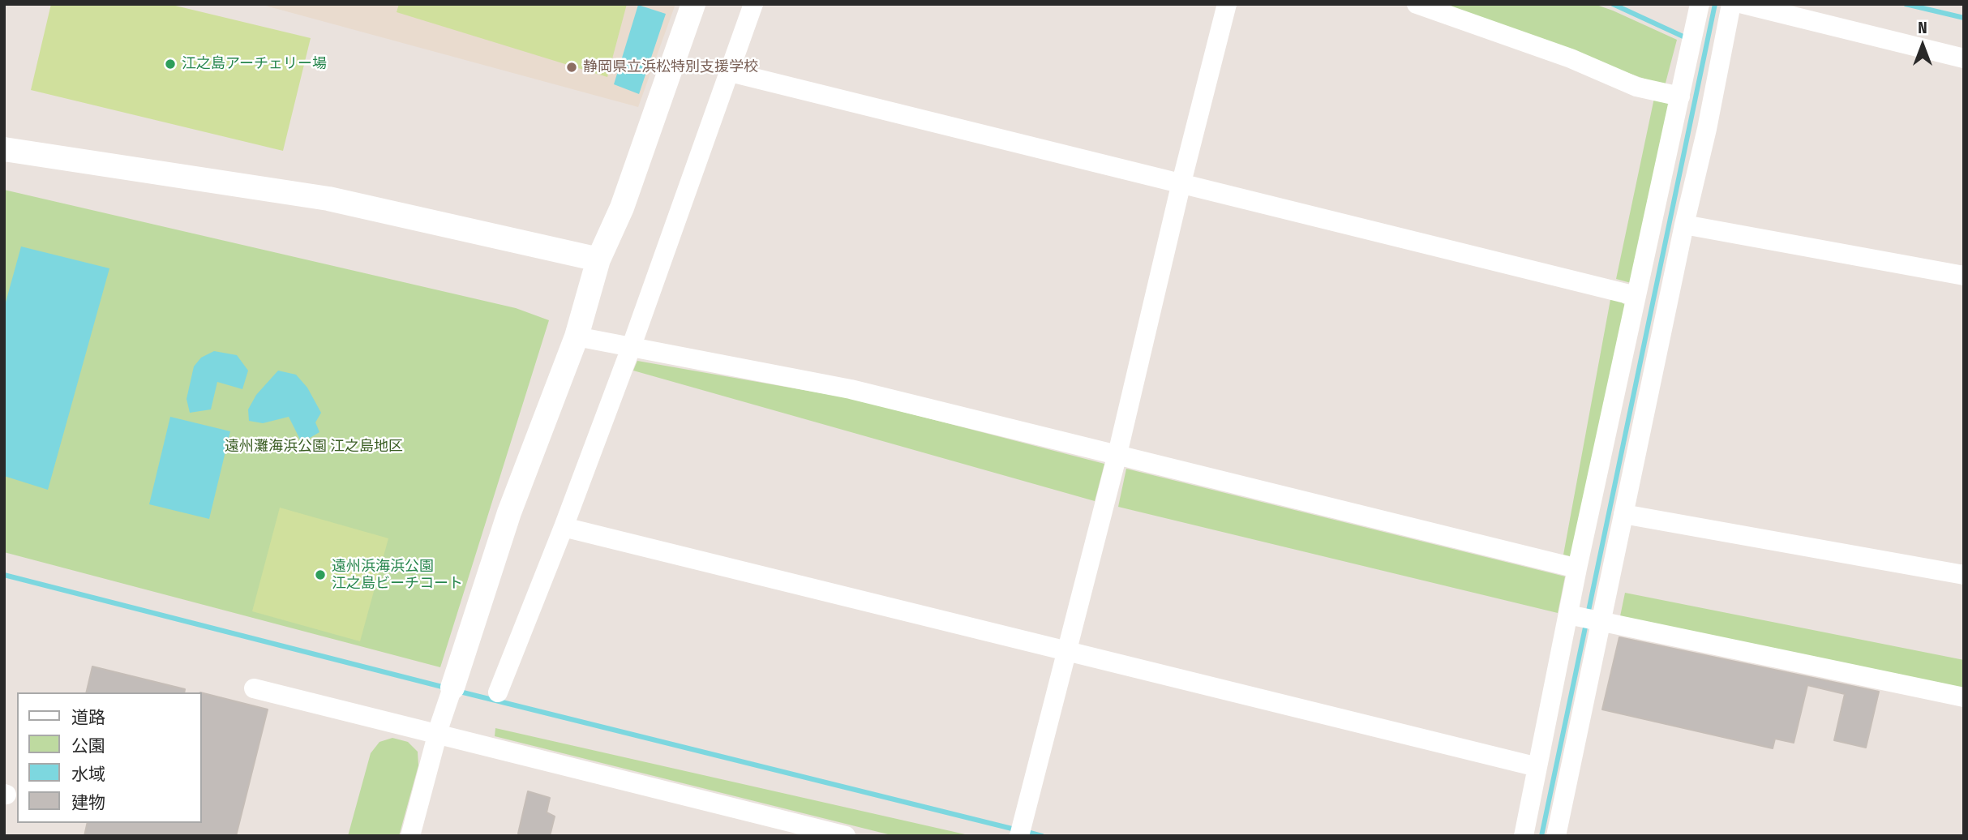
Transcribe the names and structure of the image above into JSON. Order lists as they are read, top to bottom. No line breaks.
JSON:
{"parks":["遠州灘海浜公園 江之島地区"],"places":["江之島アーチェリー場","静岡県立浜松特別支援学校","遠州浜海浜公園 江之島ビーチコート"],"legend":["道路","公園","水域","建物"],"north":"top"}
